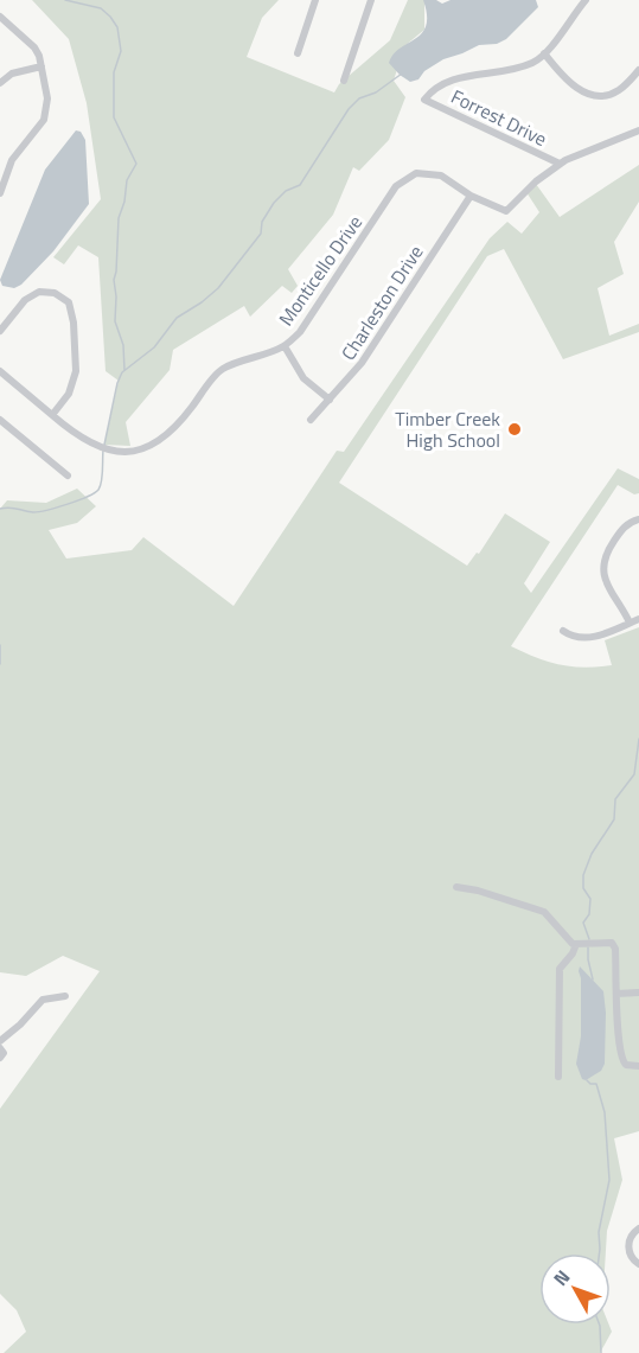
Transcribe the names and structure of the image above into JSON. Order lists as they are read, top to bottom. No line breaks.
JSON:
{"streets":{"street":["Forrest Drive","Monticello Drive","Charleston Drive"]},"crossings":[["Forrest Drive","Monticello Drive"],["Monticello Drive","Charleston Drive"]],"places":["Timber Creek High School"],"north":"top left"}
